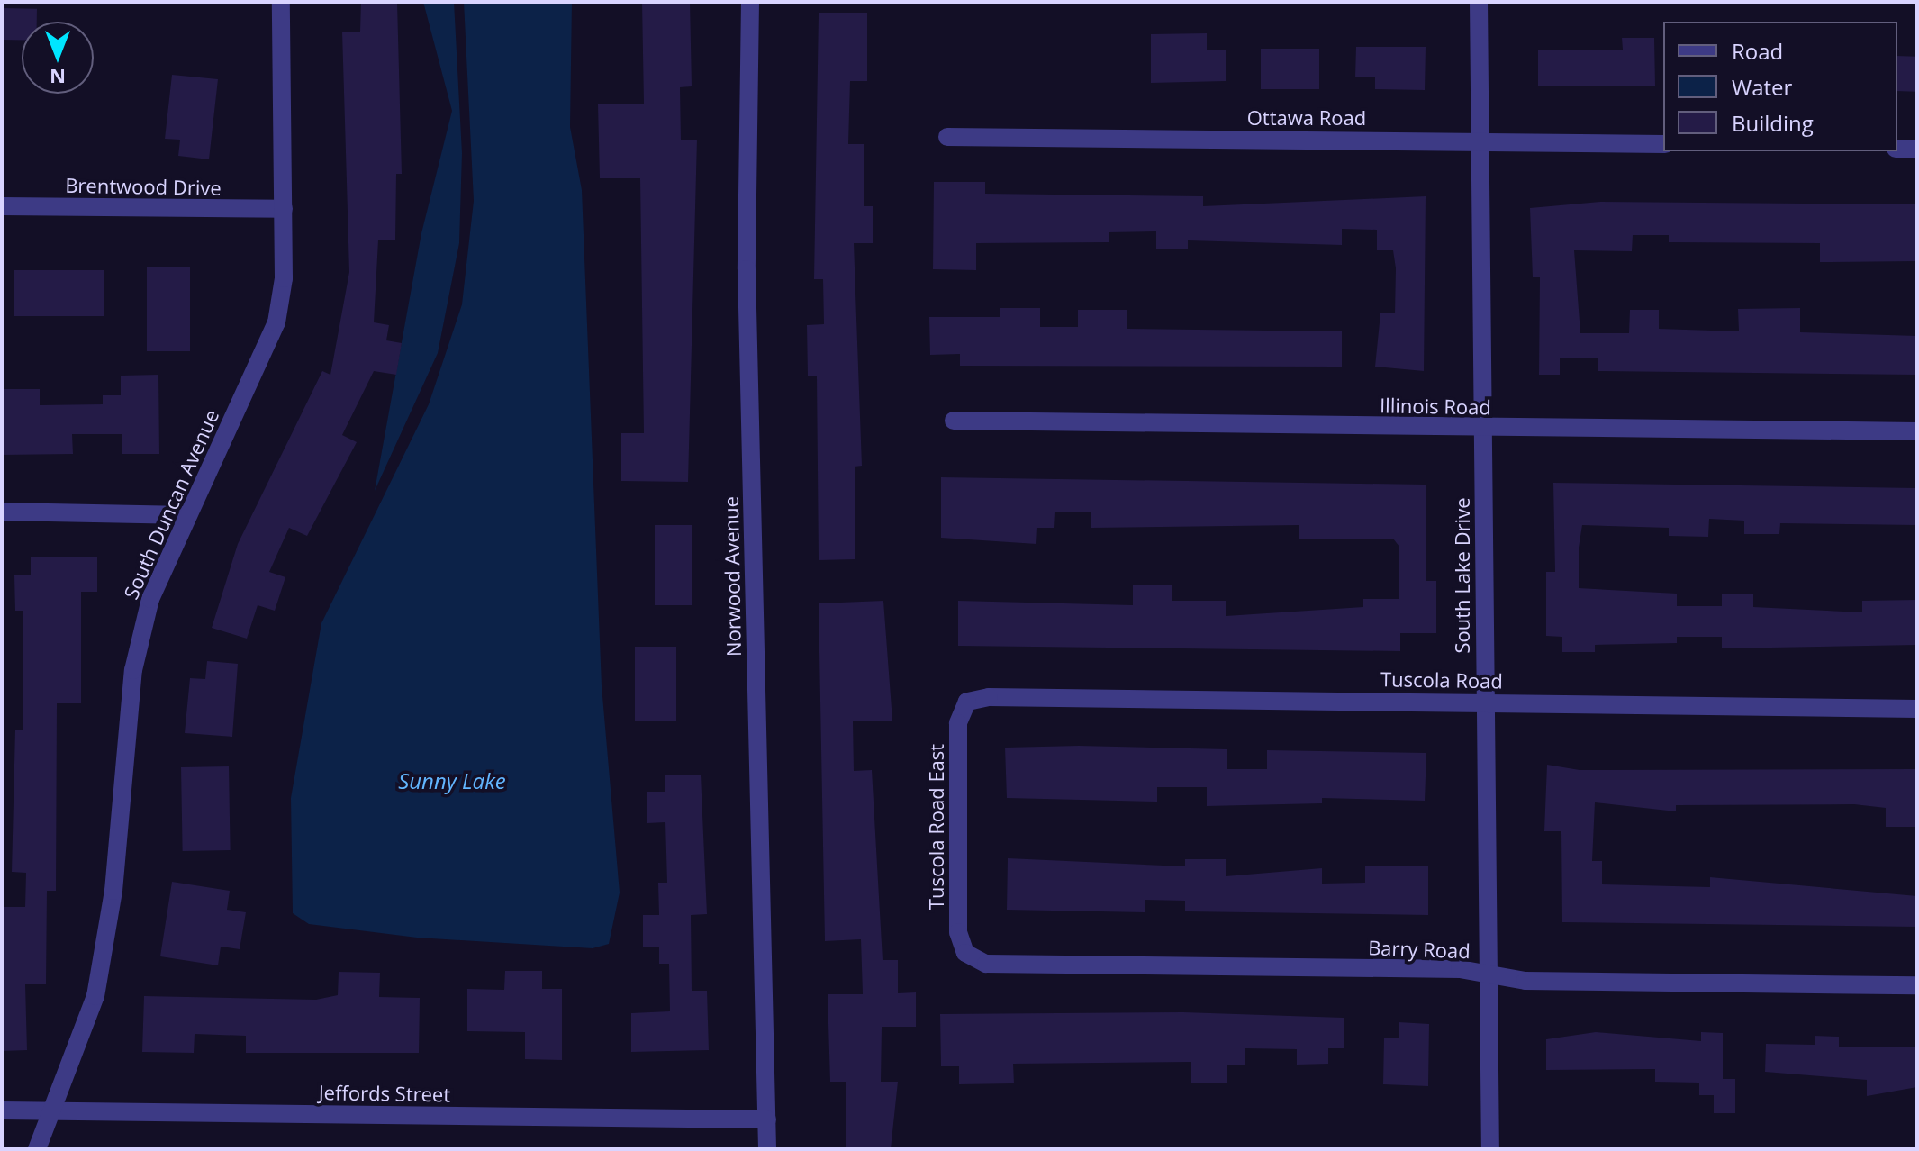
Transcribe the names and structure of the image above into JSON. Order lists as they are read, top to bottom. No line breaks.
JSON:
{"streets":{"street":["Ottawa Road","Brentwood Drive","Illinois Road","South Duncan Avenue","South Lake Drive","Norwood Avenue","Tuscola Road","Tuscola Road East","Barry Road","Jeffords Street"]},"crossings":[["Ottawa Road","South Lake Drive"],["Brentwood Drive","South Duncan Avenue"],["Illinois Road","South Lake Drive"],["South Duncan Avenue","Jeffords Street"],["South Lake Drive","Tuscola Road"],["South Lake Drive","Barry Road"],["Norwood Avenue","Jeffords Street"],["Tuscola Road","Tuscola Road East"],["Tuscola Road East","Barry Road"]],"water":["Sunny Lake"],"legend":["Road","Water","Building"],"north":"bottom"}
